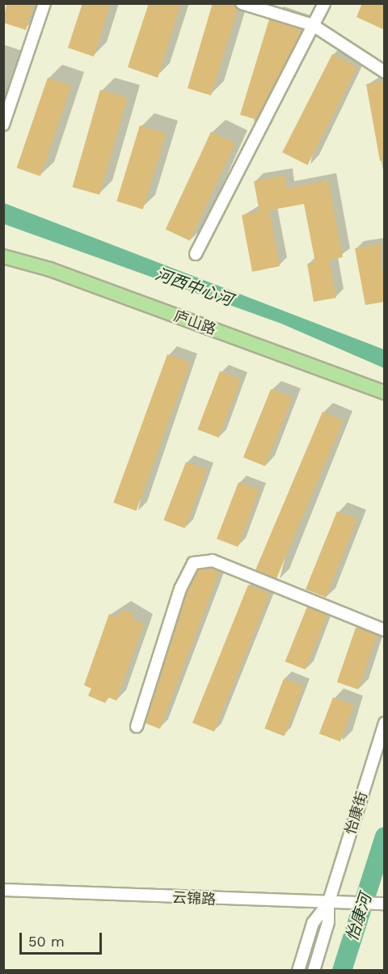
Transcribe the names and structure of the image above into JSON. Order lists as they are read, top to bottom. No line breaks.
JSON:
{"streets":{"main road":["庐山路"],"street":["怡康街","云锦路"]},"crossings":[["怡康街","云锦路"]],"water":["河西中心河","怡康河"],"scale_bar":"50 m"}
